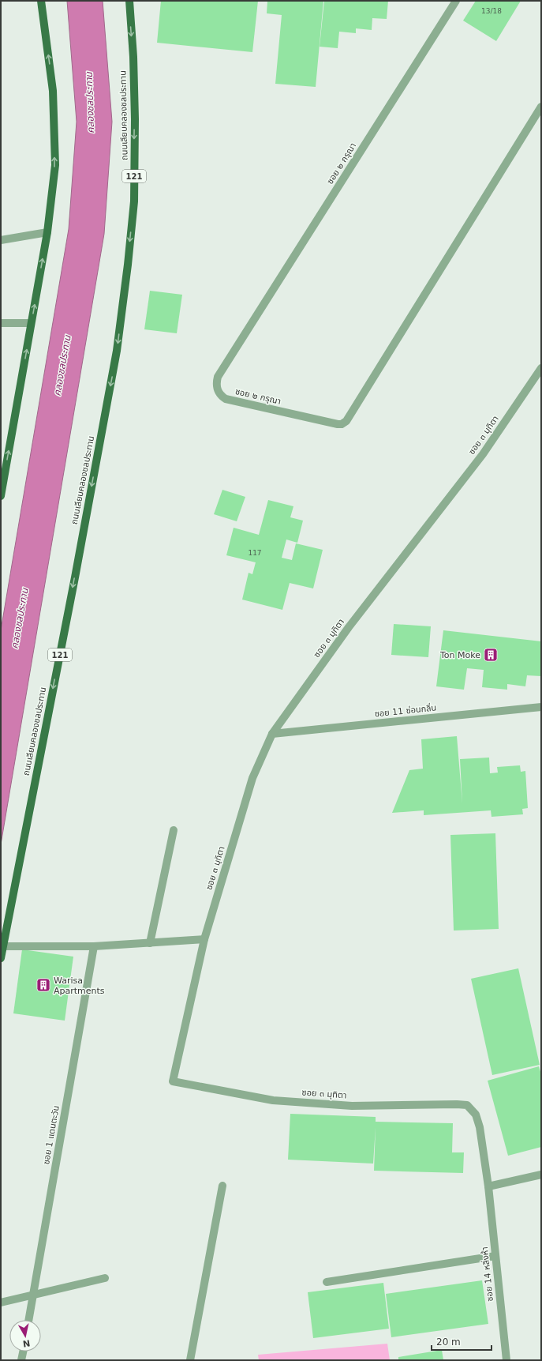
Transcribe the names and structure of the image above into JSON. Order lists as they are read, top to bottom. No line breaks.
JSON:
{"streets":{"main road":["ถนนเลียบคลองชลประทาน","121"],"street":["ซอย ๒ กรุณา","ซอย ๓ มุทิตา","ซอย 11 ซ่อนกลิ่น","ซอย 1 แดนตะวัน","ซอย 14 หลิ่งห้า"]},"crossings":[["ซอย ๓ มุทิตา","ซอย 11 ซ่อนกลิ่น"],["ซอย ๓ มุทิตา","ซอย 14 หลิ่งห้า"]],"one_way":["ถนนเลียบคลองชลประทาน"],"water":["คลองชลประทาน"],"places":{"building":["Ton Moke","Warisa Apartments"]},"house_numbers":["13/18","117"],"scale_bar":"20 m","north":"bottom"}
